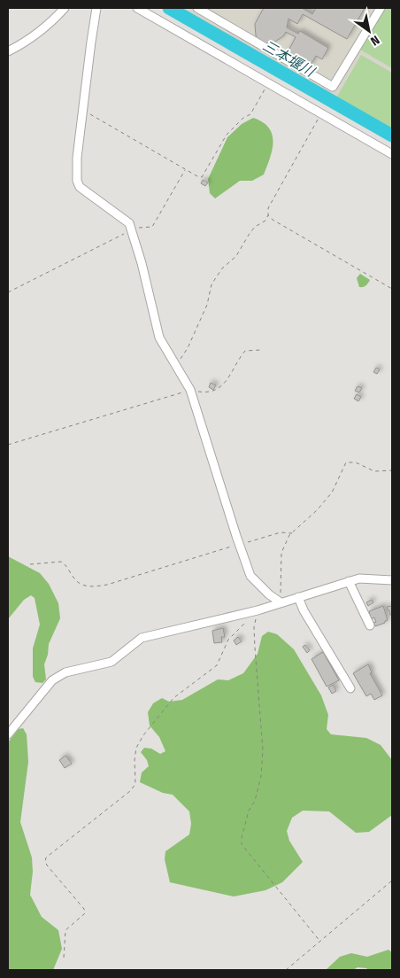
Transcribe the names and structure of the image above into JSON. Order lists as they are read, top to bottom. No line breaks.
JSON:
{"water":["三本堰川"],"north":"bottom right"}
